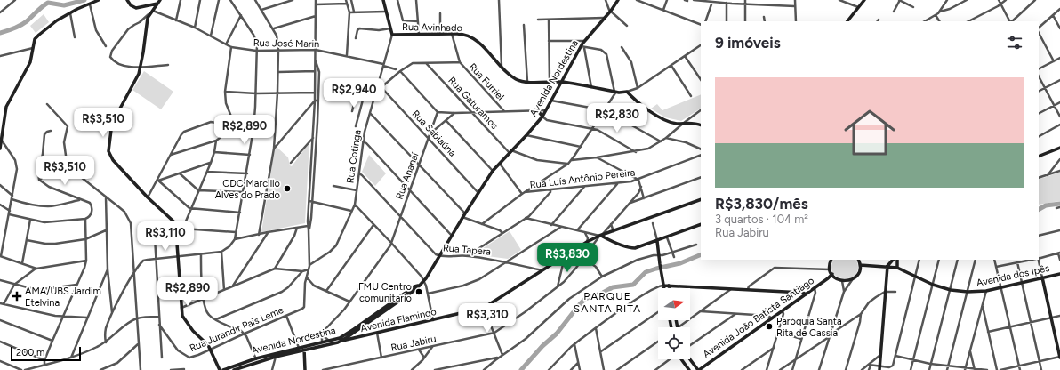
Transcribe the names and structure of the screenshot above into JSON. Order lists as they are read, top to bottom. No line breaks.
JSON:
{"streets":{"street":["Rua Avinhado","Rua José Marin","Avenida Nordestina","Rua Furriel","Rua Gaturamos","Rua Sabiaúna","Rua Cotinga","Rua Ananaí","Rua Luís Antônio Pereira","Rua Tapera","Avenida dos Ipês","Avenida João Batista Santiago","Avenida Flamingo","Rua Jurandir Pais Leme","Rua Jabiru"]},"crossings":[["Rua Avinhado","Avenida Nordestina"],["Rua Avinhado","Rua Cotinga"],["Rua José Marin","Rua Cotinga"],["Avenida Nordestina","Rua Gaturamos"],["Avenida Nordestina","Rua Sabiaúna"],["Avenida Nordestina","Rua Luís Antônio Pereira"],["Avenida Nordestina","Rua Tapera"],["Avenida Nordestina","Avenida Flamingo"],["Rua Furriel","Rua Gaturamos"],["Rua Furriel","Rua Sabiaúna"],["Rua Sabiaúna","Rua Cotinga"],["Rua Sabiaúna","Rua Ananaí"],["Rua Cotinga","Rua Tapera"],["Rua Ananaí","Rua Tapera"],["Rua Tapera","Avenida Flamingo"],["Avenida Flamingo","Rua Jabiru"]],"districts":["PARQUE SANTA RITA"],"places":{"other":["CDC Marcilio Alves do Prado","FMU Centro comunitario","Paróquia Santa Rita de Cassia"],"health":["AMA/UBS Jardim Etelvina"]},"scale_bar":"200 m","north":"right","page":{"heading":"9 imóveis","list":[{"name":"R$3,830/mês","note":"3 quartos · 104 m² · Rua Jabiru"}],"price":["R$2,940","R$2,830","R$3,510","R$2,890","R$3,510","R$3,110","R$3,830","R$2,890","R$3,310"],"scale":"200 m"}}
